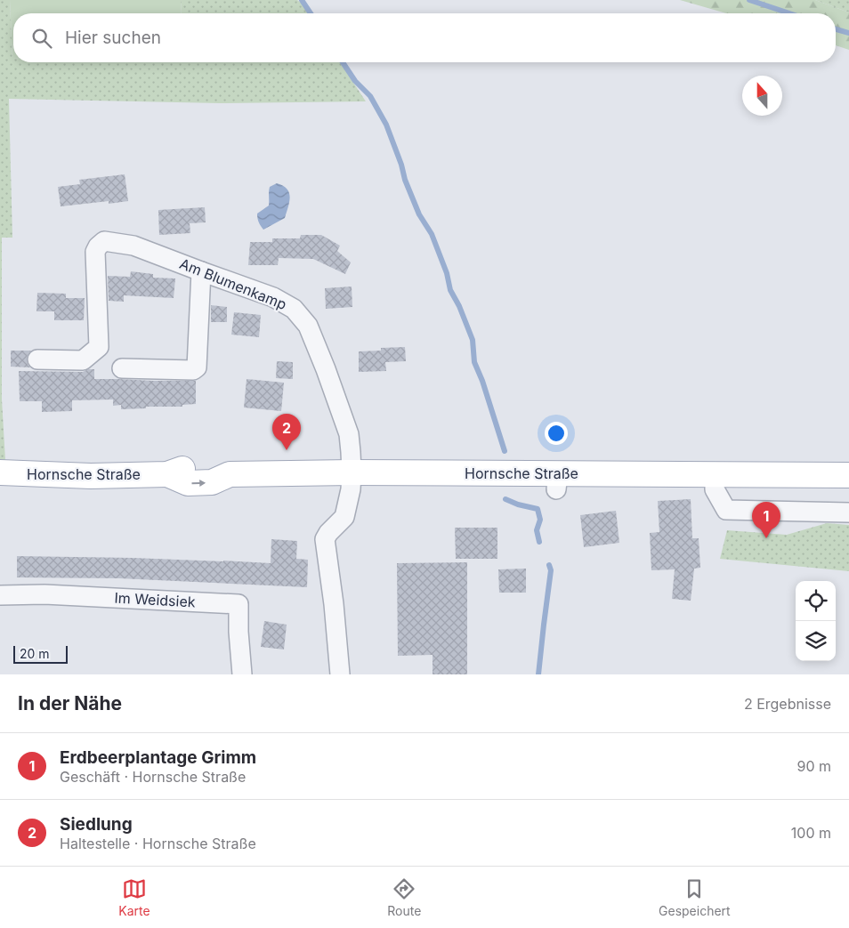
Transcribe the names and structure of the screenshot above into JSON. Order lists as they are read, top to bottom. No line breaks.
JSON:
{"streets":{"main road":["Hornsche Straße"],"street":["Am Blumenkamp","Im Weidsiek"]},"crossings":[["Am Blumenkamp","Hornsche Straße"]],"scale_bar":"20 m","north":"top","page":{"search":"Hier suchen","pins":["2","1"],"scale":"20 m","heading":["In der Nähe","2 Ergebnisse"],"list":[{"mark":"1","name":"Erdbeerplantage Grimm","note":"Geschäft · Hornsche Straße","value":"90 m"},{"mark":"2","name":"Siedlung","note":"Haltestelle · Hornsche Straße","value":"100 m"}],"nav":["Karte","Route","Gespeichert"]}}
